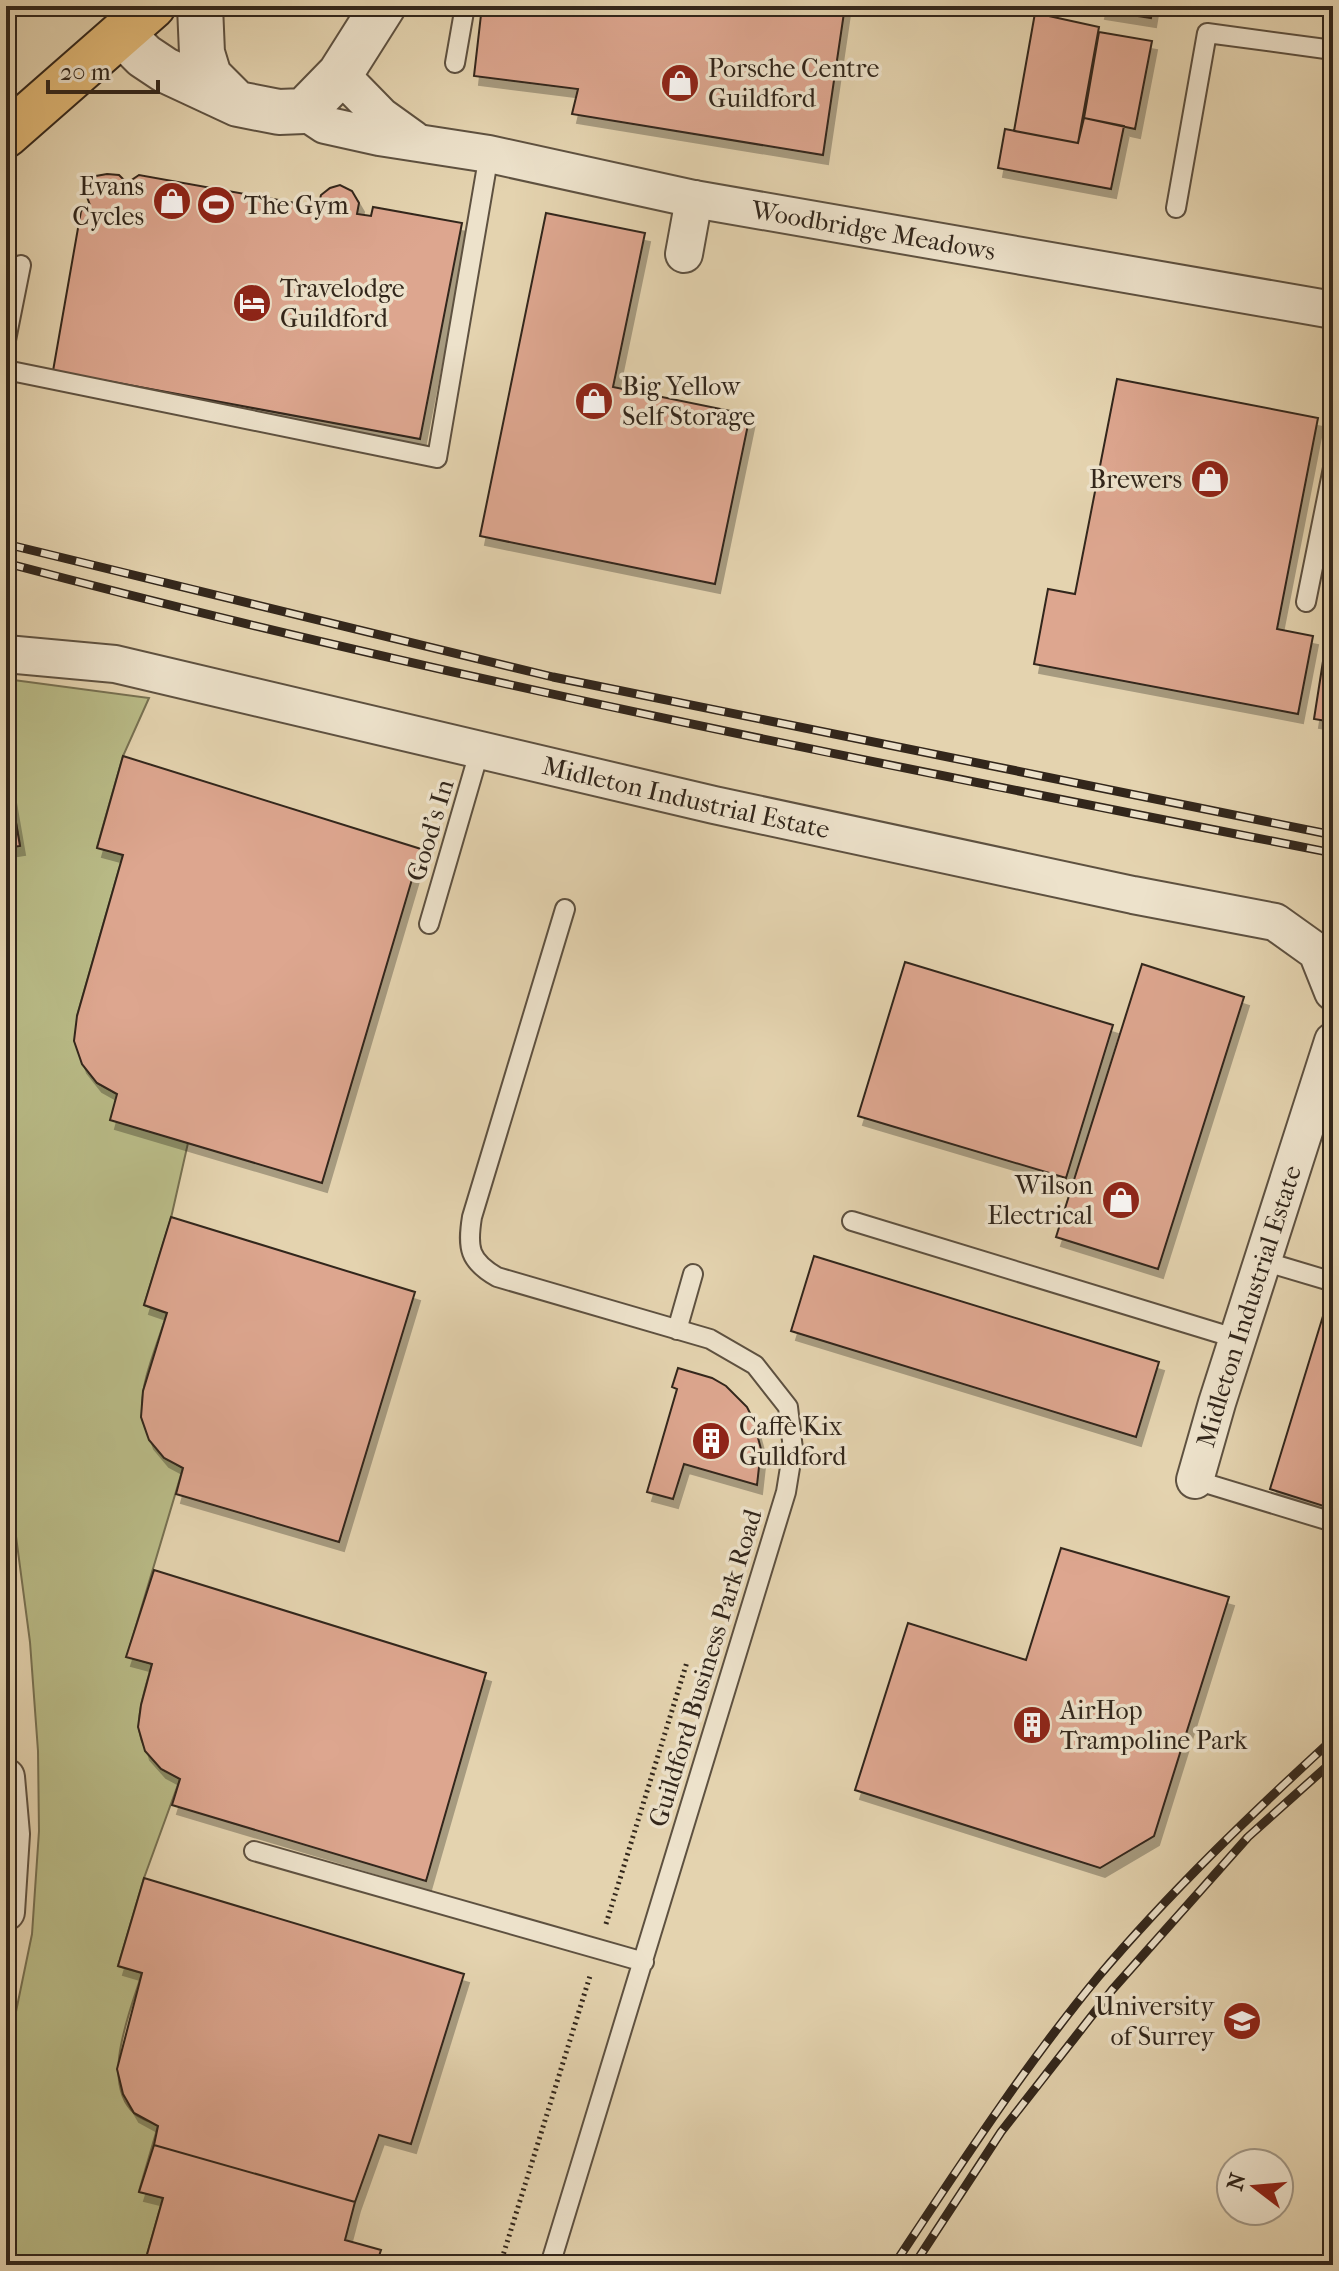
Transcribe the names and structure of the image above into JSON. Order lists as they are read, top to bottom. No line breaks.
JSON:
{"streets":{"street":["Woodbridge Meadows","Midleton Industrial Estate"],"lane":["Good's In","Guildford Business Park Road"]},"crossings":[["Midleton Industrial Estate","Good's In"]],"places":{"shop":["Porsche Centre Guildford","Evans Cycles","Big Yellow Self Storage","Brewers","Wilson Electrical"],"sports":["The Gym"],"hotel":["Travelodge Guildford"],"building":["Caffè Kix Gulldford","AirHop Trampoline Park"],"school or university":["University of Surrey"]},"scale_bar":"20 m","north":"left"}
